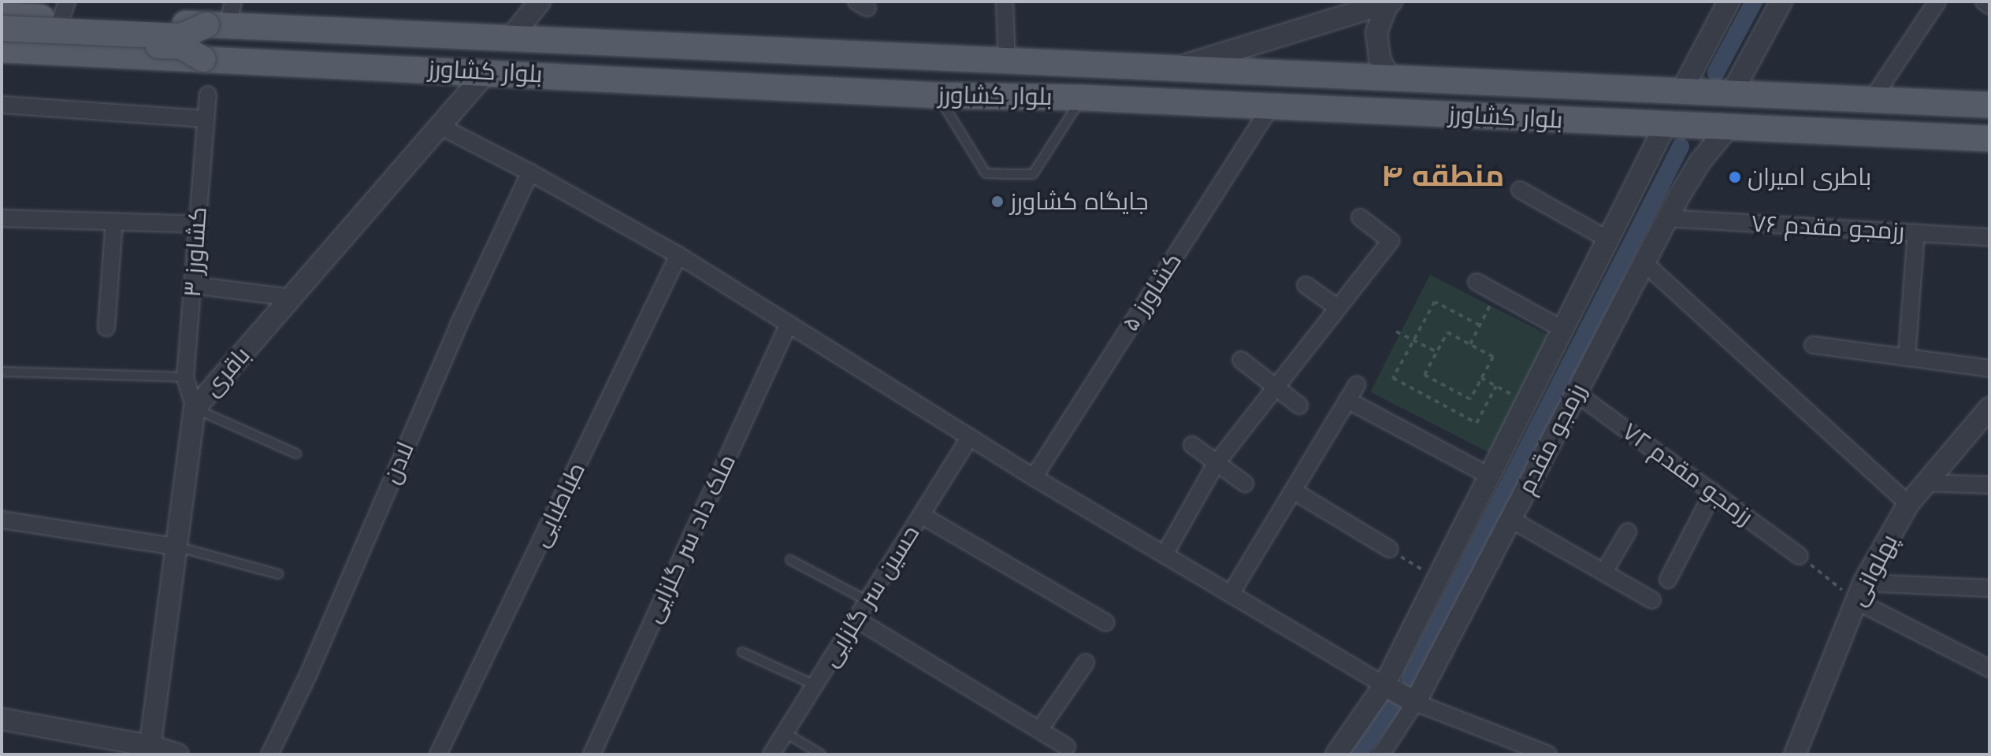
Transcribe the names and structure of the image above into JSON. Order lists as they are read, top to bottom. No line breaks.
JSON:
{"streets":{"main road":["بلوار کشاورز"],"street":["رزمجو مقدم ۷۶","کشاورز ۳","کشاورز ۵","باقری","رزمجو مقدم","لادن","رزمجو مقدم ۷۲","طباطبایی","ملک داد سر گلزایی","پهلوانی","حسین سر گلزایی"]},"crossings":[["بلوار کشاورز","کشاورز ۵"],["بلوار کشاورز","باقری"],["بلوار کشاورز","رزمجو مقدم"],["رزمجو مقدم ۷۶","رزمجو مقدم"],["کشاورز ۳","باقری"],["رزمجو مقدم","رزمجو مقدم ۷۲"]],"districts":["منطقه ۴"],"places":["باطری امیران","جایگاه کشاورز"]}
